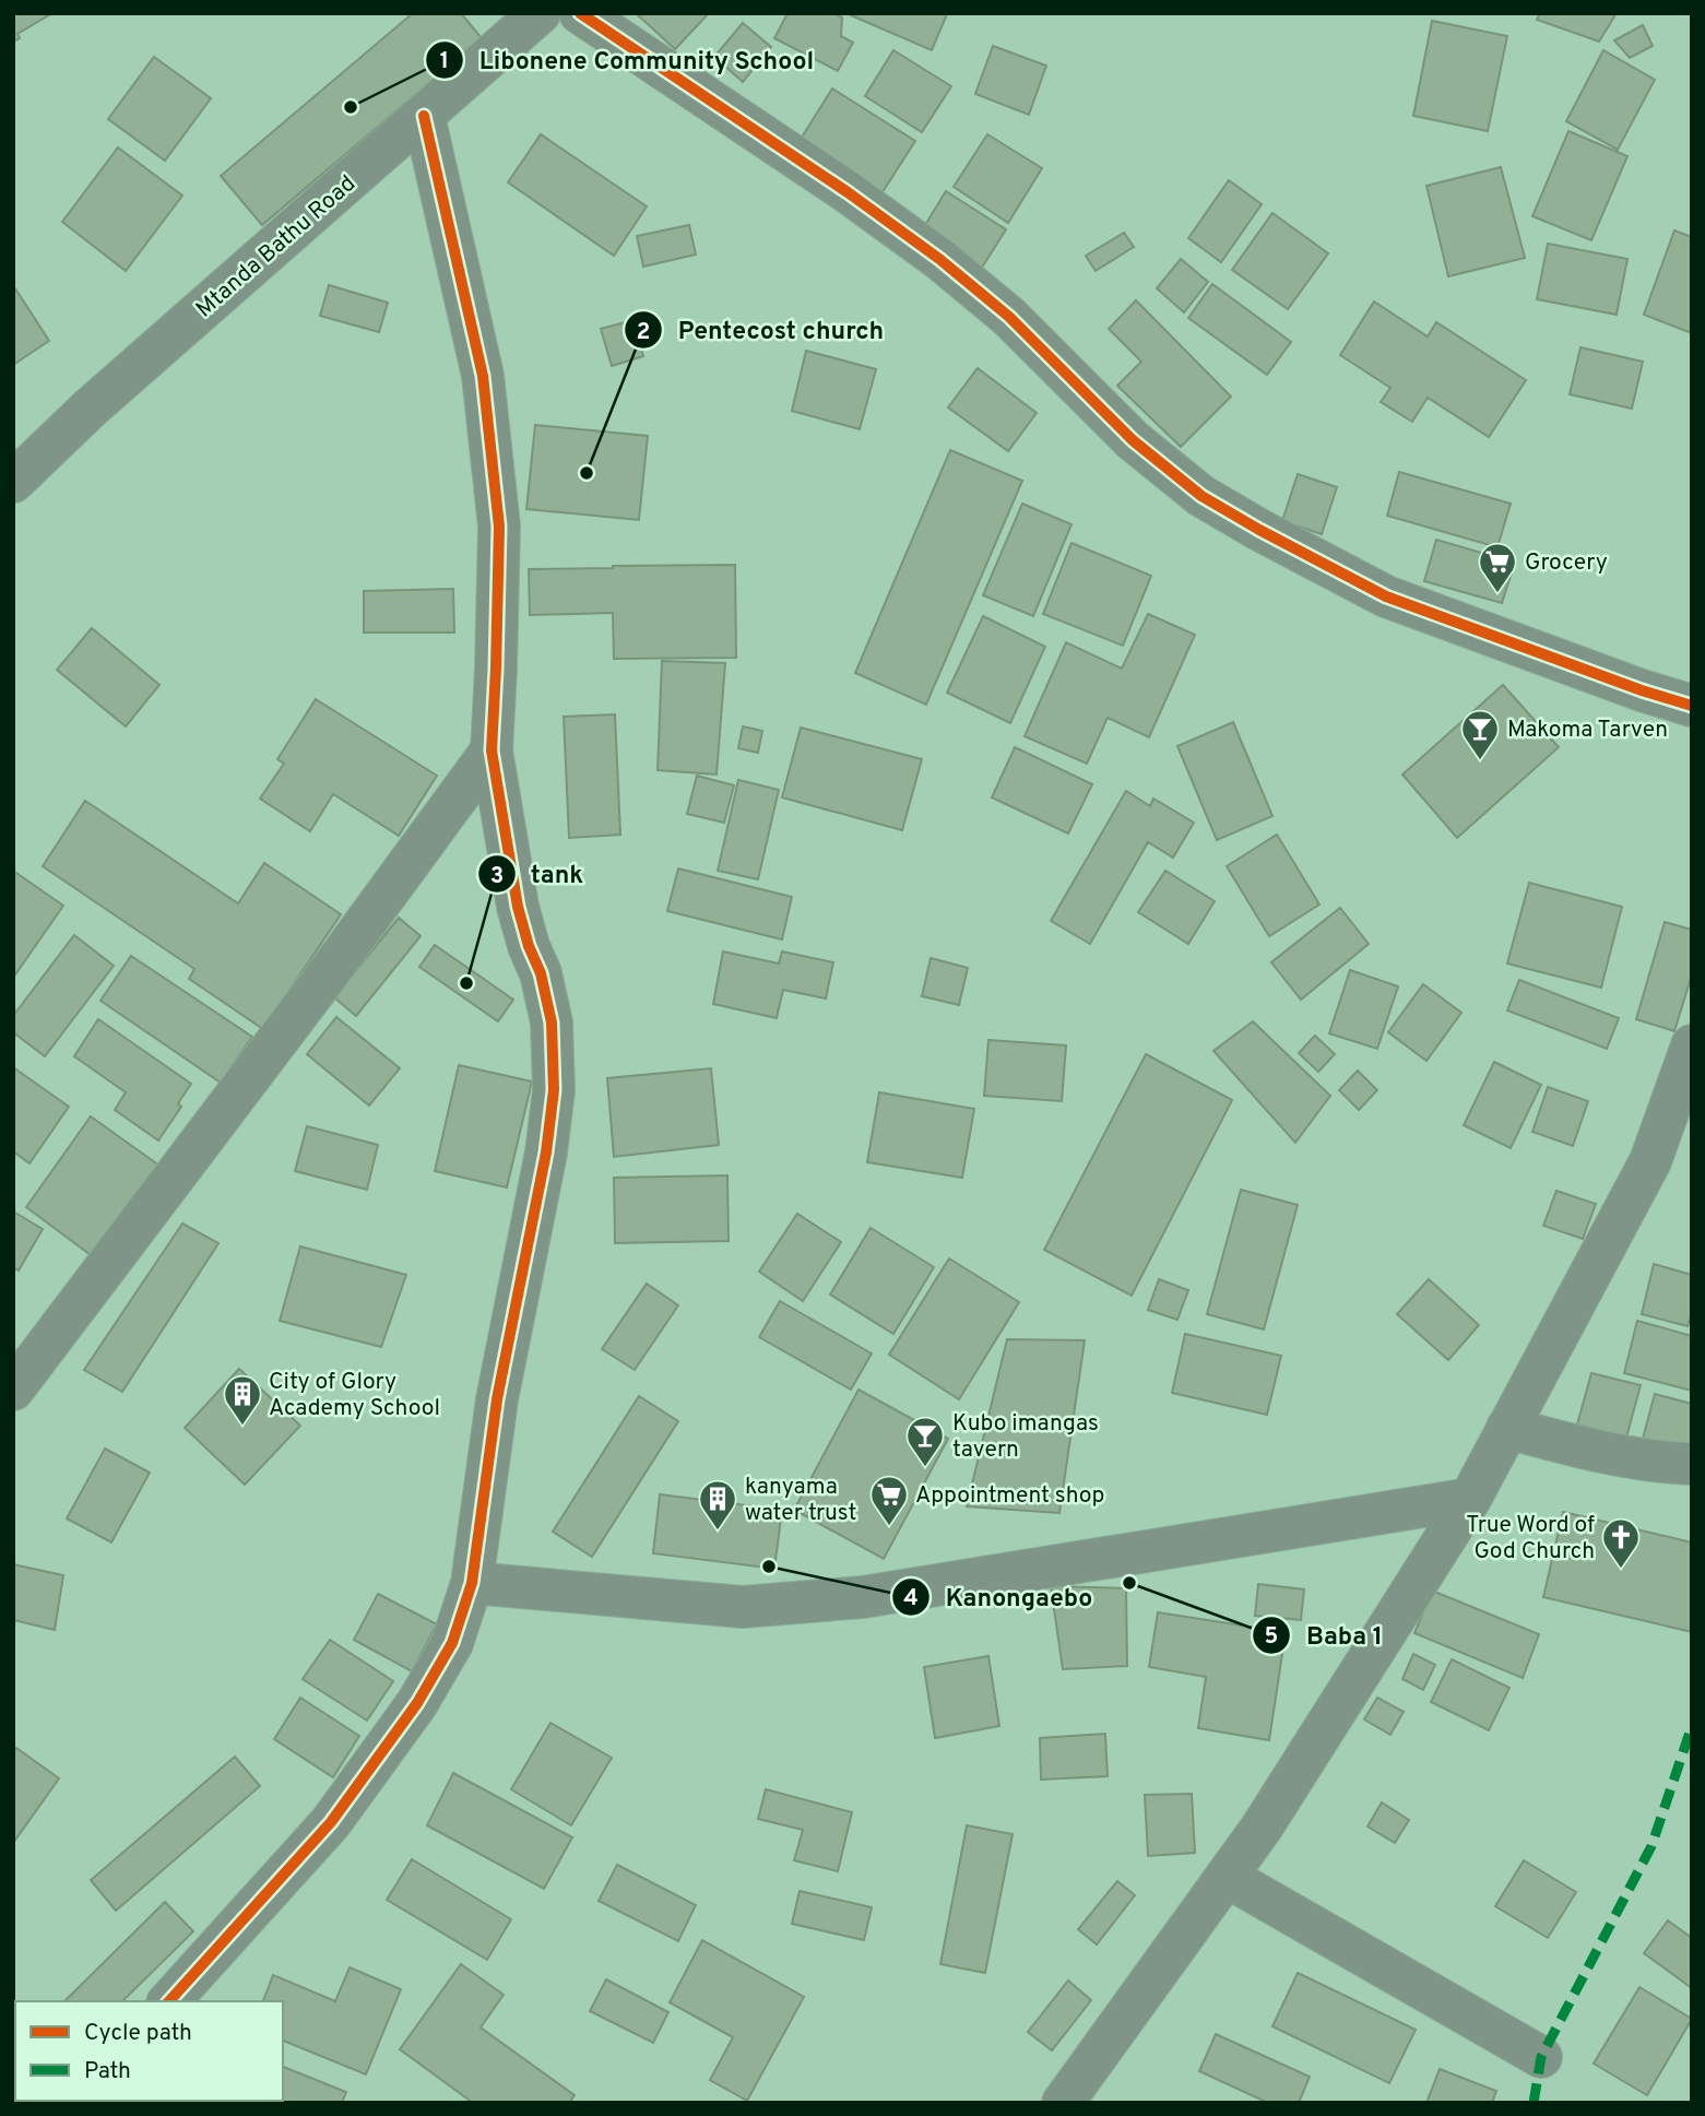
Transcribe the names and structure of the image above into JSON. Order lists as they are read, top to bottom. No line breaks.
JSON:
{"streets":{"street":["Mtanda Bathu Road"]},"places":{"other":["Libonene Community School","Pentecost church","tank","Kanongaebo","Baba 1"],"supermarket":["Grocery","Appointment shop"],"bar":["Makoma Tarven","Kubo imangas tavern"],"building":["City of Glory Academy School","kanyama water trust"],"church":["True Word of God Church"]},"legend":["Cycle path","Path"]}
